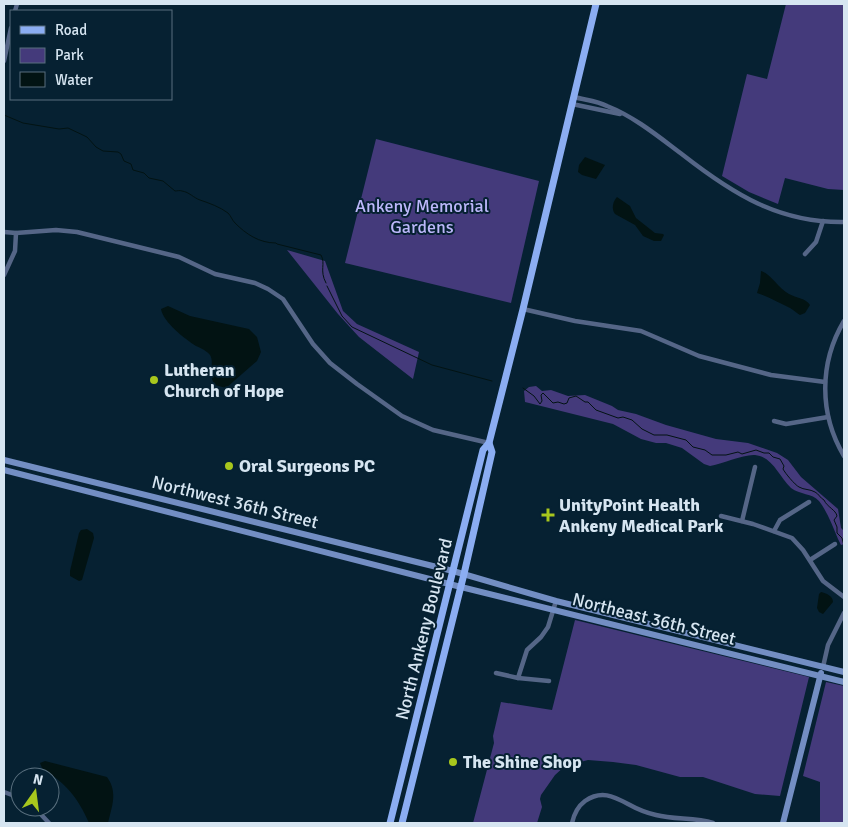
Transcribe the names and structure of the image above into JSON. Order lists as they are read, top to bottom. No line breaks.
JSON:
{"streets":{"main road":["Northwest 36th Street","Northeast 36th Street","North Ankeny Boulevard"]},"crossings":[["Northwest 36th Street","Northeast 36th Street"],["Northwest 36th Street","North Ankeny Boulevard"],["Northeast 36th Street","North Ankeny Boulevard"]],"parks":["Ankeny Memorial Gardens"],"places":{"other":["Lutheran Church of Hope","Oral Surgeons PC","The Shine Shop"],"health":["UnityPoint Health Ankeny Medical Park"]},"legend":["Road","Park","Water"],"north":"top"}
